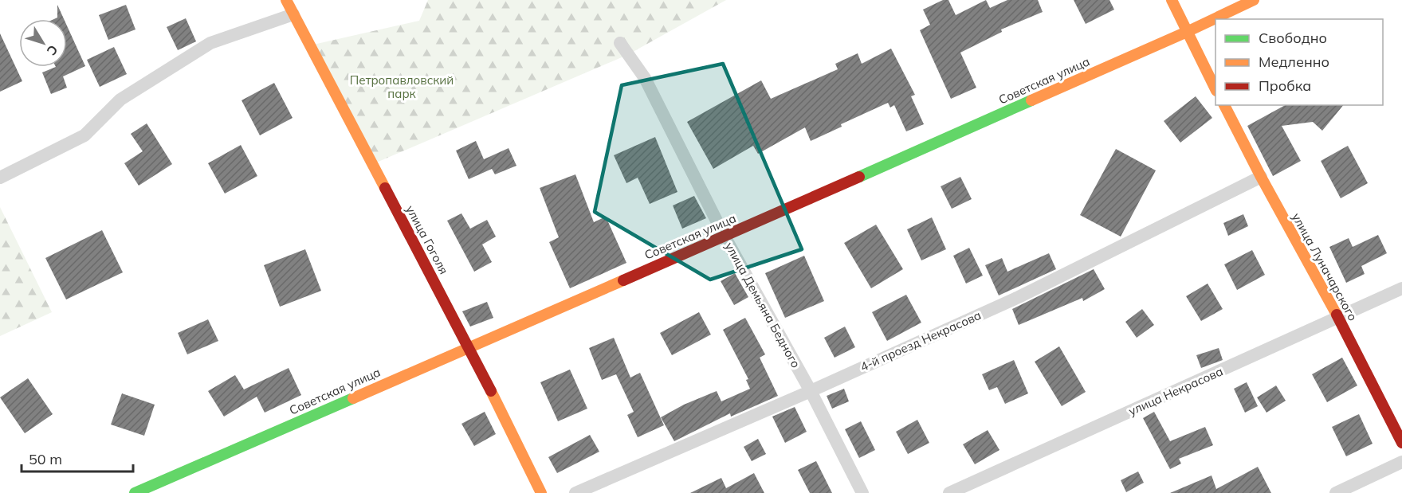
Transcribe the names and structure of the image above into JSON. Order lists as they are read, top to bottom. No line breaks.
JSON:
{"streets":{"street":["Советская улица","улица Гоголя","улица Луначарского","улица Демьяна Бедного","4-й проезд Некрасова","улица Некрасова"]},"crossings":[["Советская улица","улица Гоголя"],["Советская улица","улица Демьяна Бедного"],["улица Луначарского","4-й проезд Некрасова"],["улица Луначарского","улица Некрасова"],["улица Демьяна Бедного","4-й проезд Некрасова"]],"parks":["Петропавловский парк"],"legend":["Свободно","Медленно","Пробка"],"scale_bar":"50 m","north":"bottom right"}
